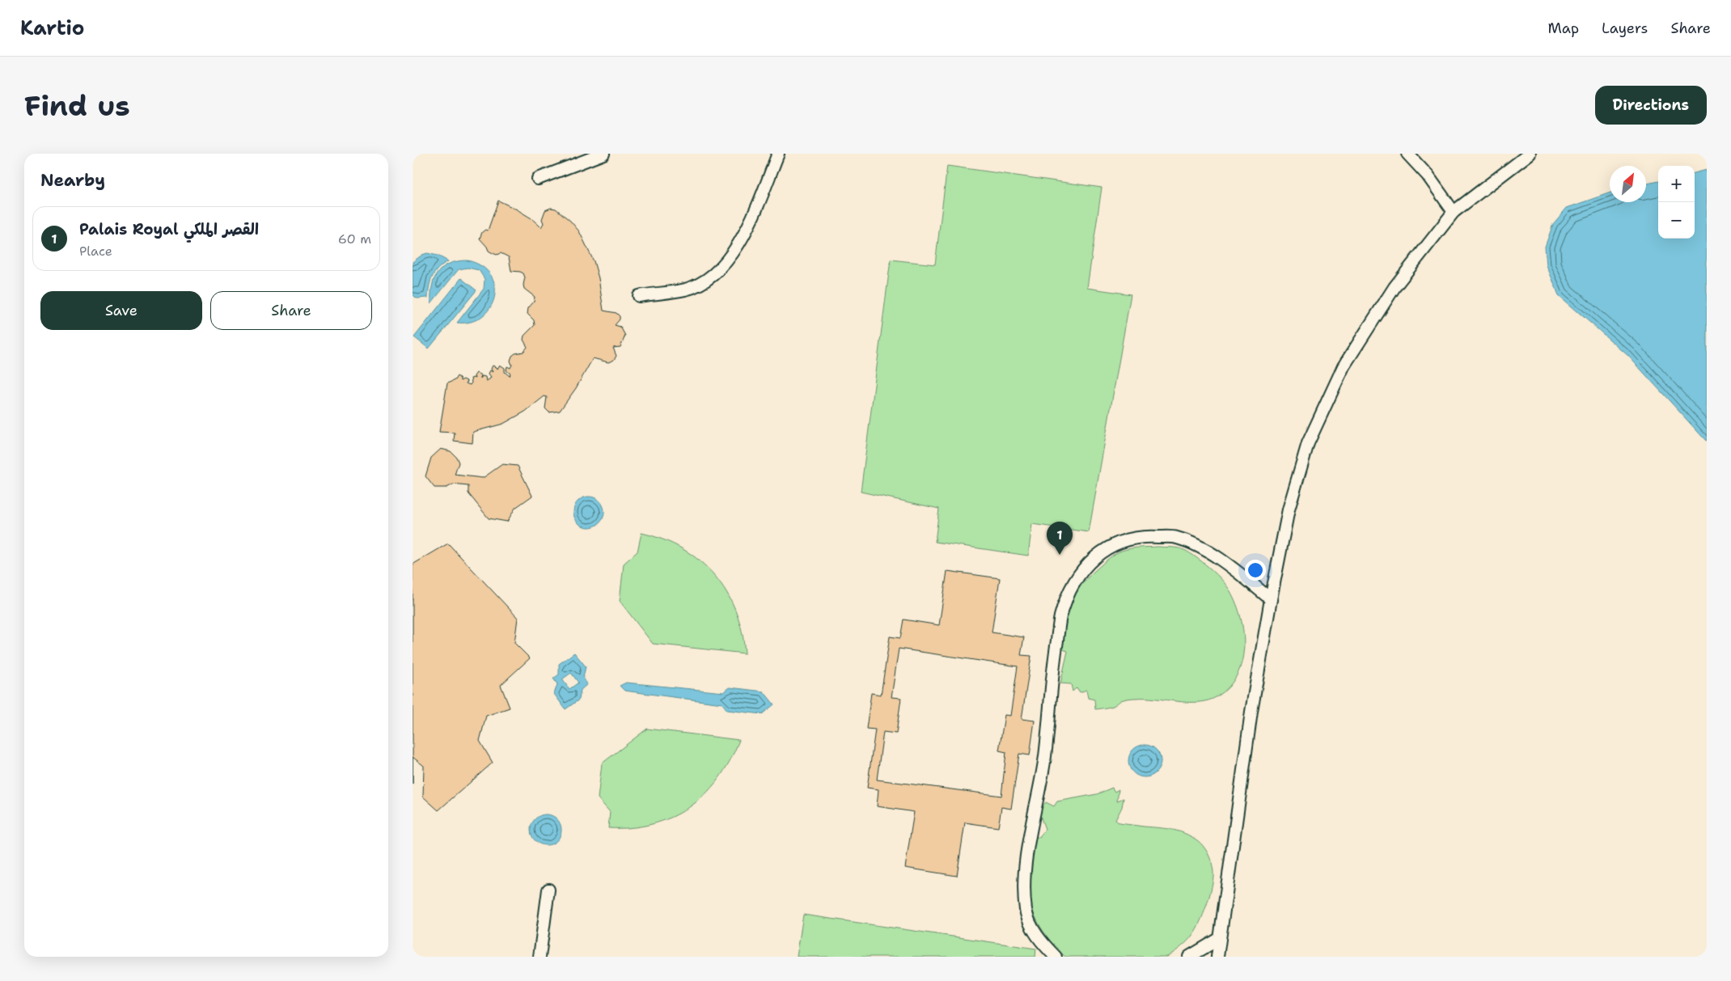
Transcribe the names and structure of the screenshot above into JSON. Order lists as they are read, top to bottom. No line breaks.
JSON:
{"north":"top right","page":{"header":"Kartio","nav":["Map","Layers","Share"],"buttons":["Directions",["Save","Share"]],"title":"Find us","heading":"Nearby","map_buttons":["+","−"],"list":[{"mark":"1","name":"Palais Royal القصر الملكي","note":"Place","value":"60 m"}],"pins":"1"}}
